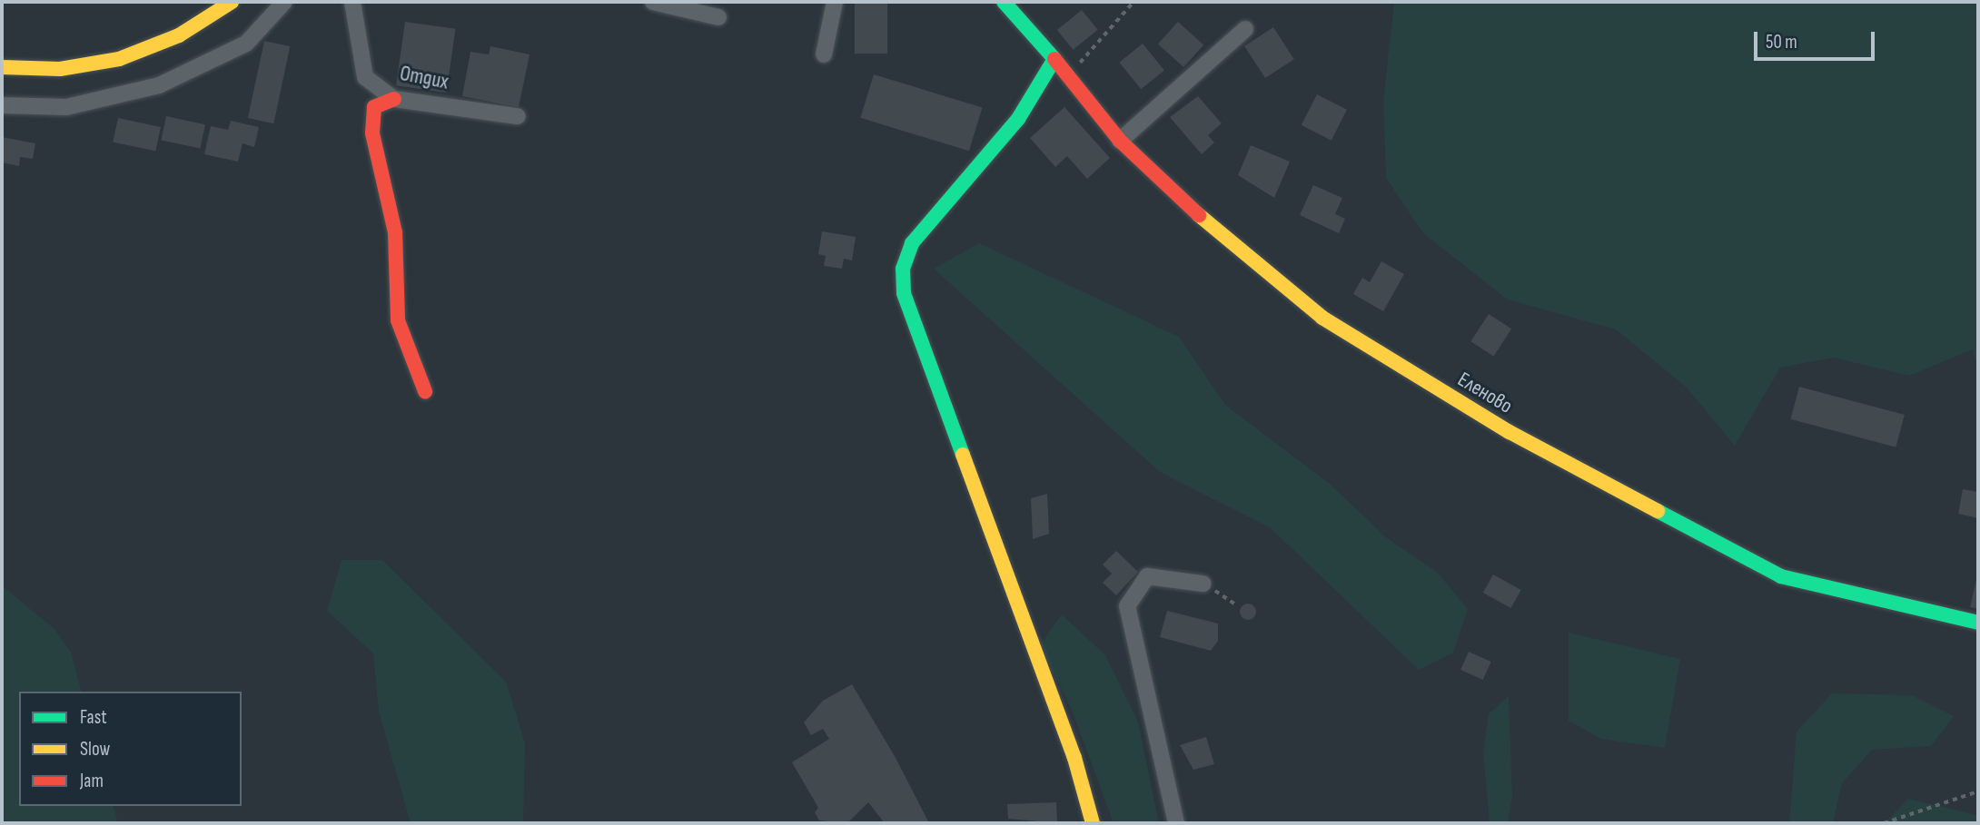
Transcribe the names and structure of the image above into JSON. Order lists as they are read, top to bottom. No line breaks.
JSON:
{"streets":{"street":["Отдих","Еленово"]},"legend":["Fast","Slow","Jam"],"scale_bar":"50 m"}
